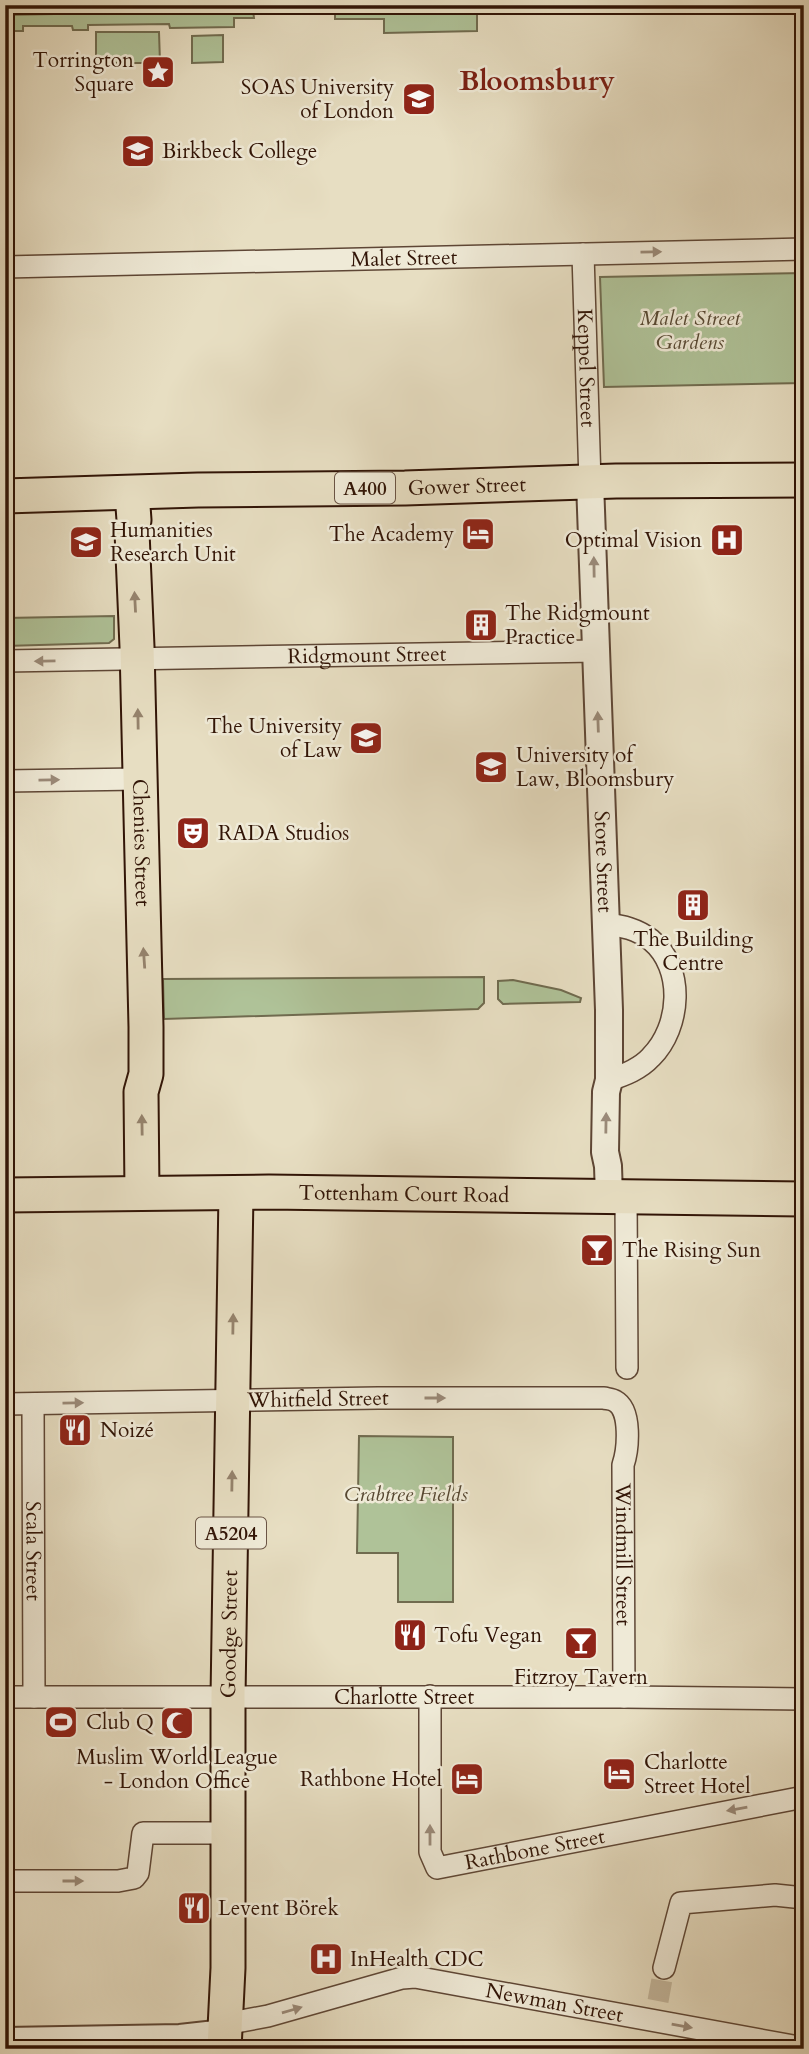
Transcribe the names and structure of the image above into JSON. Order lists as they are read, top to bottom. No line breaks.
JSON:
{"streets":{"main road":["Gower Street","A400","Chenies Street","Tottenham Court Road","A5204","Goodge Street"],"street":["Malet Street","Keppel Street","Ridgmount Street","Store Street","Whitfield Street","Scala Street","Windmill Street","Charlotte Street","Rathbone Street","Newman Street"]},"crossings":[["Malet Street","Keppel Street"],["Keppel Street","Gower Street"],["Keppel Street","Store Street"],["Gower Street","Chenies Street"],["Gower Street","Store Street"],["Ridgmount Street","Chenies Street"],["Ridgmount Street","Store Street"],["Chenies Street","Tottenham Court Road"],["Store Street","Tottenham Court Road"],["Tottenham Court Road","Goodge Street"],["Whitfield Street","Scala Street"],["Whitfield Street","Windmill Street"],["Whitfield Street","Goodge Street"],["Scala Street","Charlotte Street"],["Windmill Street","Charlotte Street"],["Goodge Street","Charlotte Street"],["Goodge Street","Newman Street"],["Charlotte Street","Rathbone Street"]],"one_way":["Chenies Street","Store Street","Whitfield Street","Goodge Street","Newman Street"],"districts":["Bloomsbury"],"parks":["Malet Street Gardens","Crabtree Fields"],"places":{"place":["Torrington Square"],"school or university":["SOAS University of London","Birkbeck College","Humanities Research Unit","The University of Law","University of Law, Bloomsbury"],"hotel":["The Academy","Charlotte Street Hotel","Rathbone Hotel"],"hospital":["Optimal Vision","InHealth CDC"],"building":["The Ridgmount Practice","The Building Centre"],"theatre":["RADA Studios"],"bar":["The Rising Sun","Fitzroy Tavern"],"restaurant":["Noizé","Tofu Vegan","Levent Börek"],"sports":["Club Q"],"mosque":["Muslim World League - London Office"]}}
